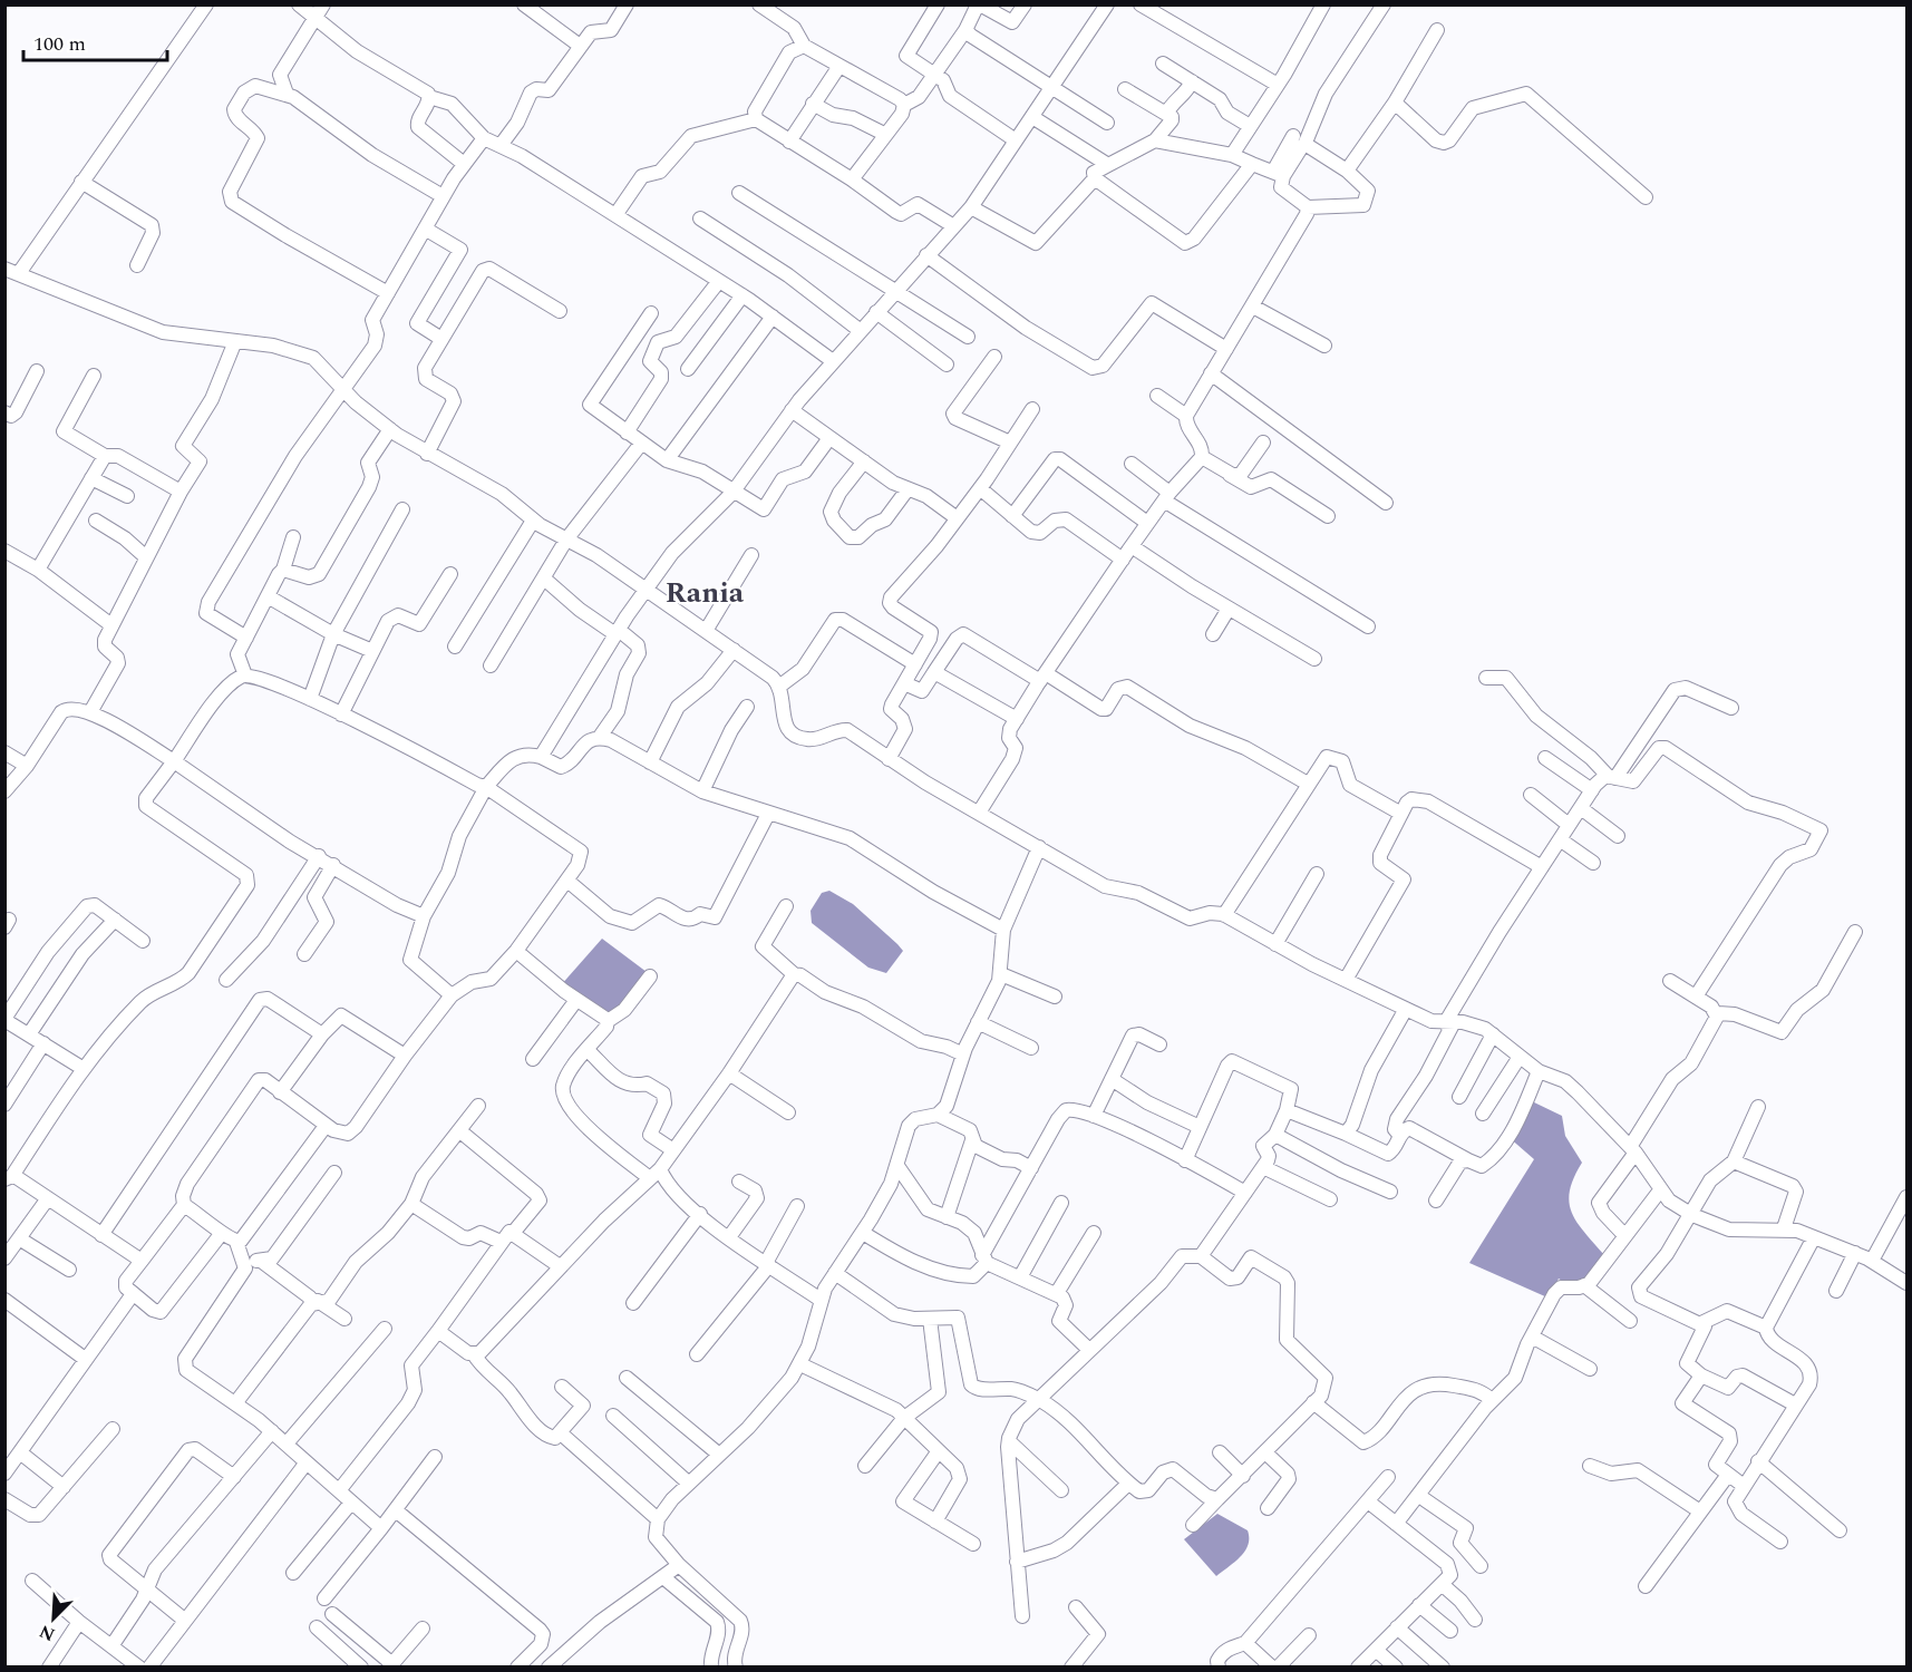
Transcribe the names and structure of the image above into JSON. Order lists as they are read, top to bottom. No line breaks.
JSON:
{"districts":["Rania"],"scale_bar":"100 m","north":"bottom left"}
